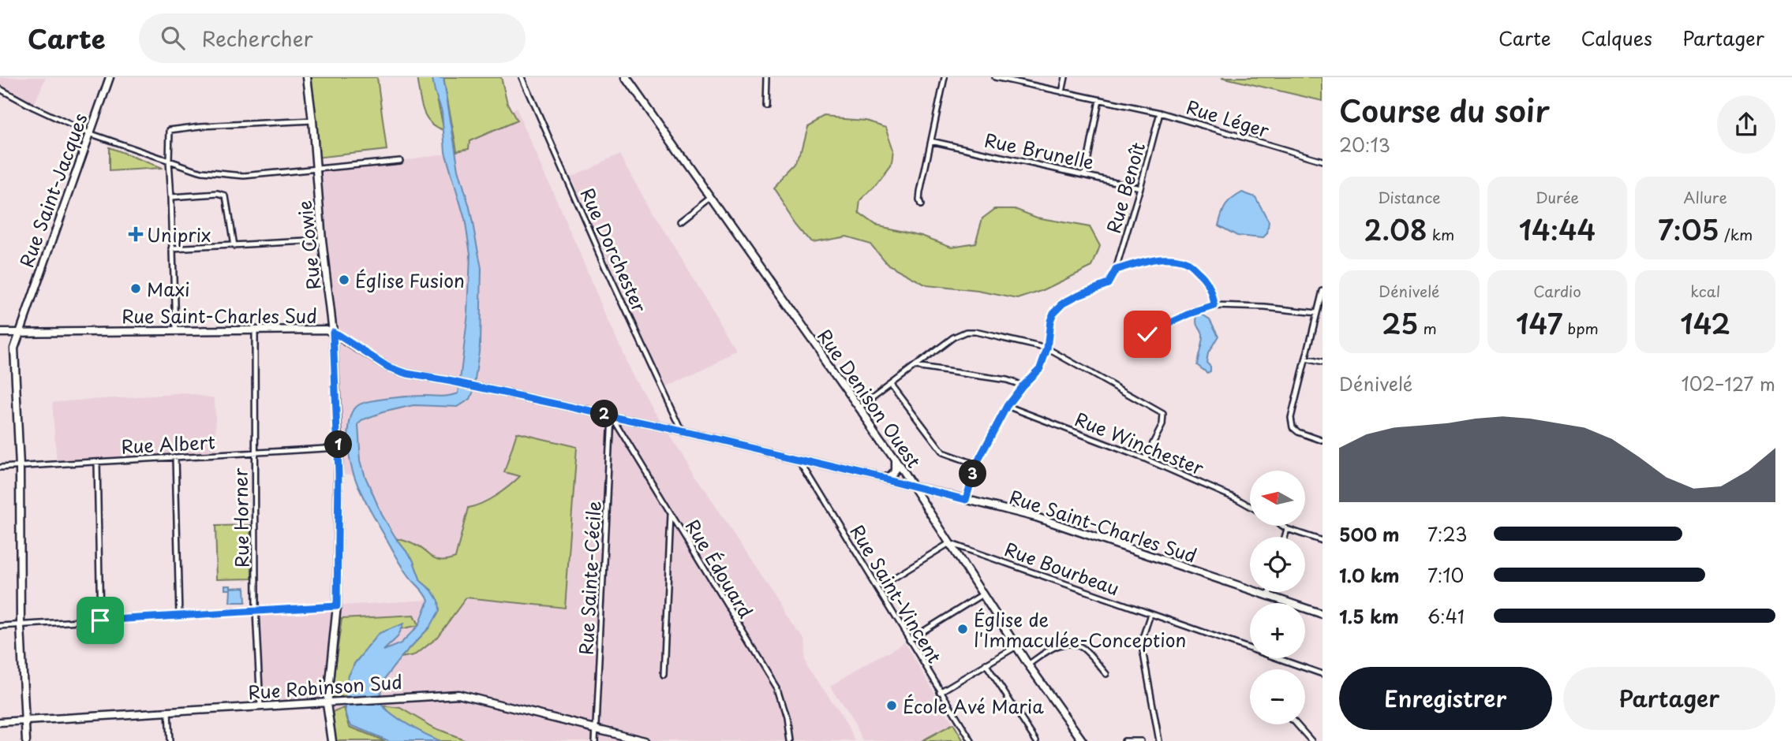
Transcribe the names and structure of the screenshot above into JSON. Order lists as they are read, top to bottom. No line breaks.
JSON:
{"streets":{"street":["Rue Léger","Rue Brunelle","Rue Benoît","Rue Saint-Jacques","Rue Cowie","Rue Dorchester","Rue Saint-Charles Sud","Rue Denison Ouest","Rue Winchester","Rue Albert","Rue Horner","Rue Édouard","Rue Bourbeau","Rue Sainte-Cécile","Rue Saint-Vincent","Rue Robinson Sud"]},"crossings":[["Rue Léger","Rue Benoît"],["Rue Brunelle","Rue Benoît"],["Rue Saint-Jacques","Rue Saint-Charles Sud"],["Rue Saint-Jacques","Rue Albert"],["Rue Saint-Jacques","Rue Robinson Sud"],["Rue Cowie","Rue Saint-Charles Sud"],["Rue Cowie","Rue Albert"],["Rue Cowie","Rue Robinson Sud"],["Rue Dorchester","Rue Saint-Charles Sud"],["Rue Saint-Charles Sud","Rue Denison Ouest"],["Rue Saint-Charles Sud","Rue Horner"],["Rue Saint-Charles Sud","Rue Édouard"],["Rue Saint-Charles Sud","Rue Sainte-Cécile"],["Rue Saint-Charles Sud","Rue Saint-Vincent"],["Rue Denison Ouest","Rue Bourbeau"],["Rue Albert","Rue Horner"],["Rue Horner","Rue Robinson Sud"],["Rue Édouard","Rue Sainte-Cécile"],["Rue Sainte-Cécile","Rue Robinson Sud"]],"places":{"health":["Uniprix"],"other":["Église Fusion","Maxi","Église de l'Immaculée-Conception","École Avé Maria"]},"north":"left","page":{"header":"Carte","search":"Rechercher","nav":["Carte","Calques","Partager"],"heading":["Course du soir","20:13"],"stats":[["Distance","2.08 km"],["Durée","14:44"],["Allure","7:05 /km"],["Dénivelé","25 m"],["Cardio","147 bpm"],["kcal","142"]],"chart":["Dénivelé","102–127 m"],"pins":["2","1","3"],"map_buttons":["+","−"],"list":[{"name":"500 m","note":"7:23"},{"name":"1.0 km","note":"7:10"},{"name":"1.5 km","note":"6:41"}],"buttons":["Enregistrer","Partager"]}}
